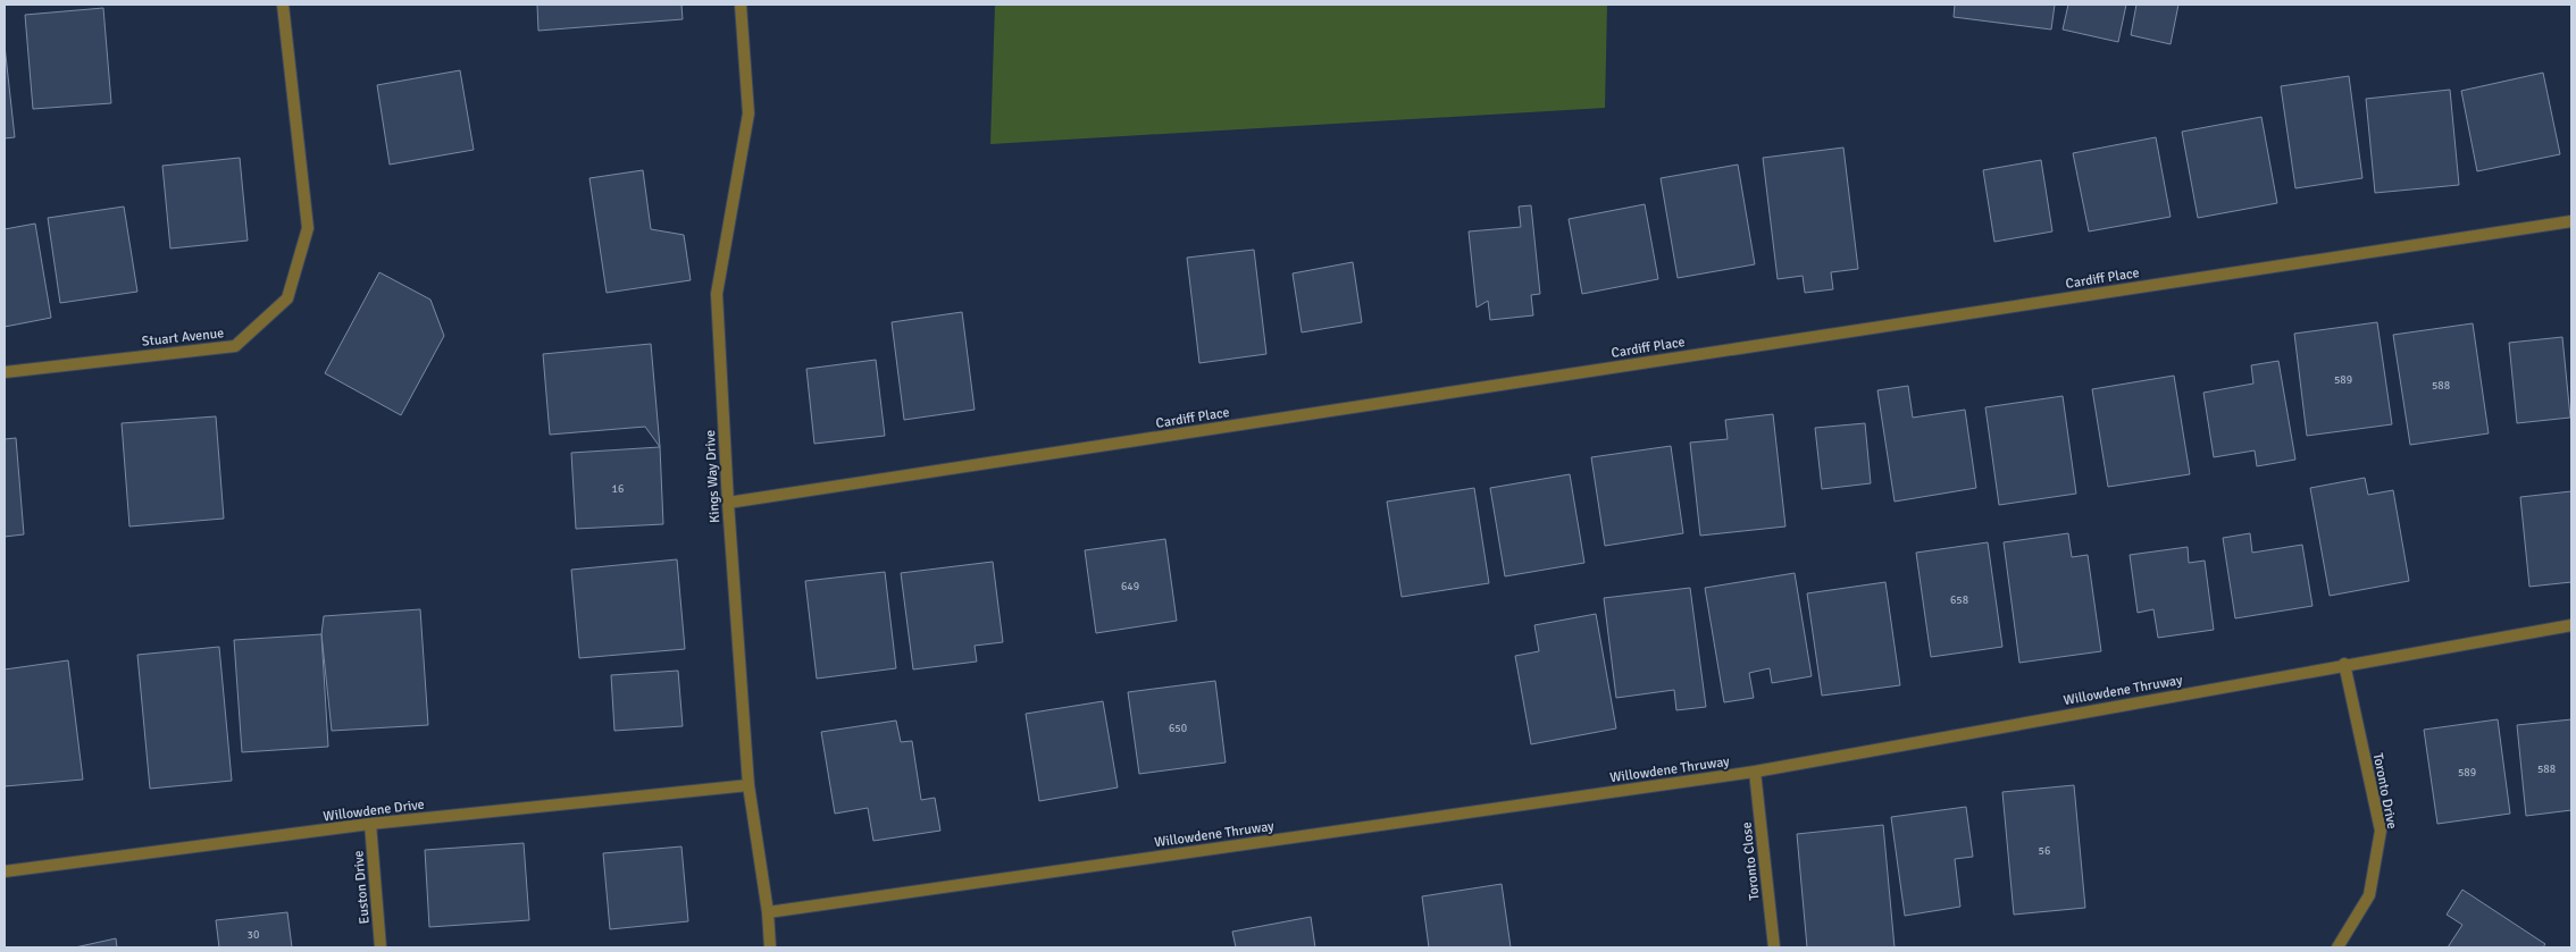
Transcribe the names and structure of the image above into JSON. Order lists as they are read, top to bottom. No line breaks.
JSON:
{"streets":{"street":["Cardiff Place","Stuart Avenue","Kings Way Drive","Willowdene Thruway","Toronto Drive","Willowdene Drive","Toronto Close","Euston Drive"]},"crossings":[["Cardiff Place","Kings Way Drive"],["Kings Way Drive","Willowdene Thruway"],["Kings Way Drive","Willowdene Drive"],["Willowdene Thruway","Toronto Drive"],["Willowdene Thruway","Toronto Close"],["Willowdene Drive","Euston Drive"]],"house_numbers":["589","588","16","649","658","650","588","589","56","30"]}
